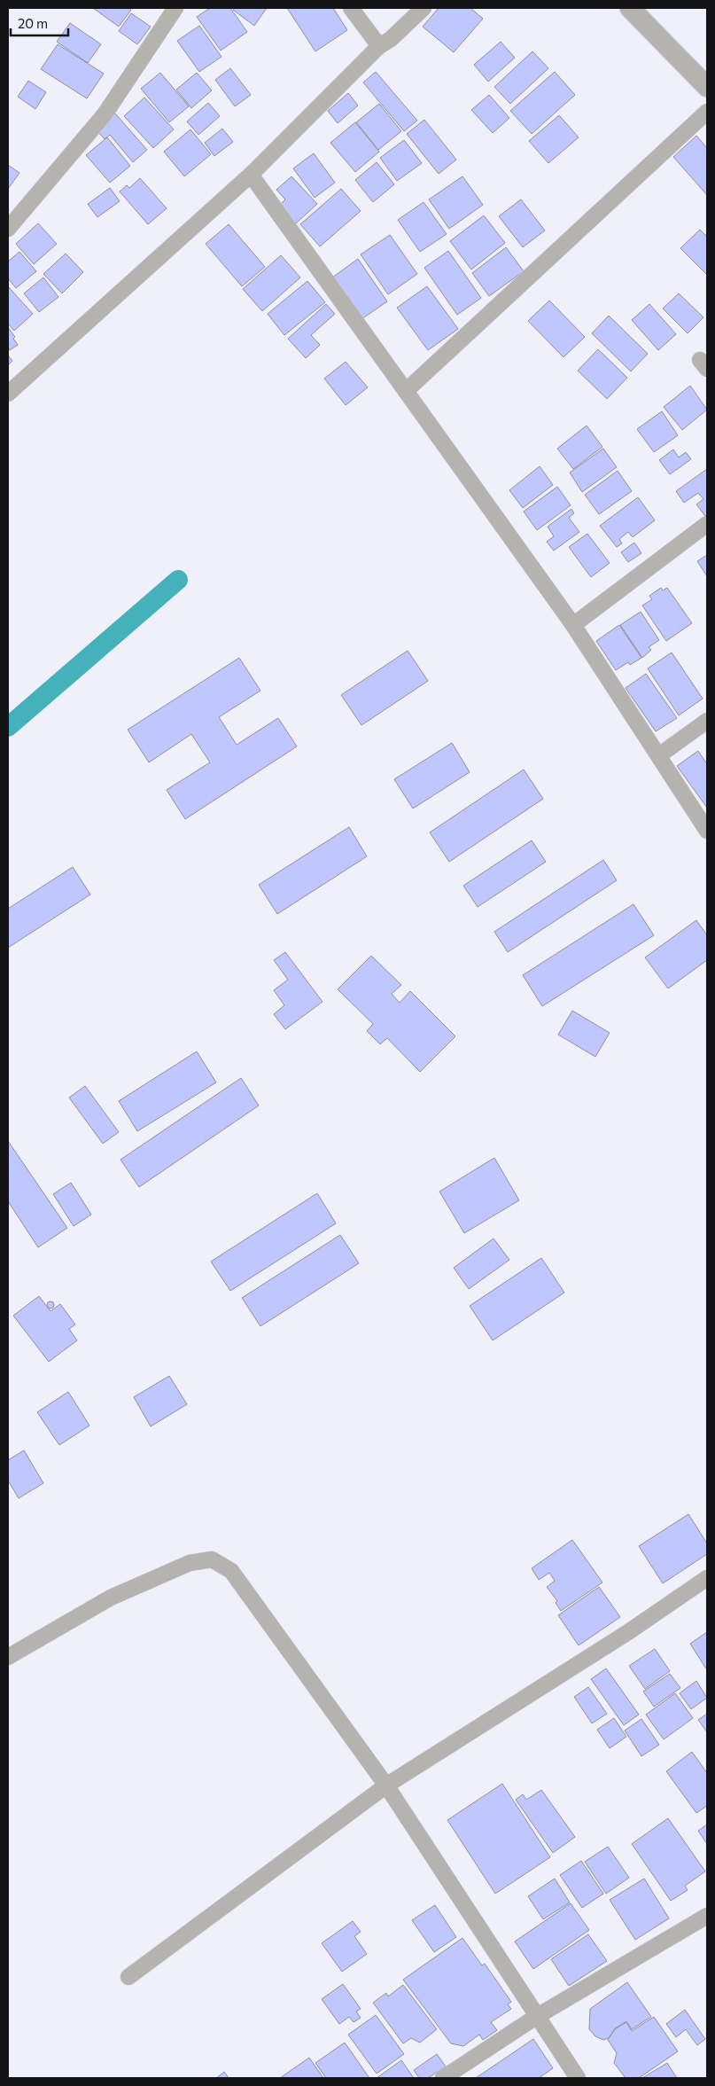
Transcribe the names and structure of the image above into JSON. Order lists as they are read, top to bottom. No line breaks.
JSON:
{"scale_bar":"20 m"}
